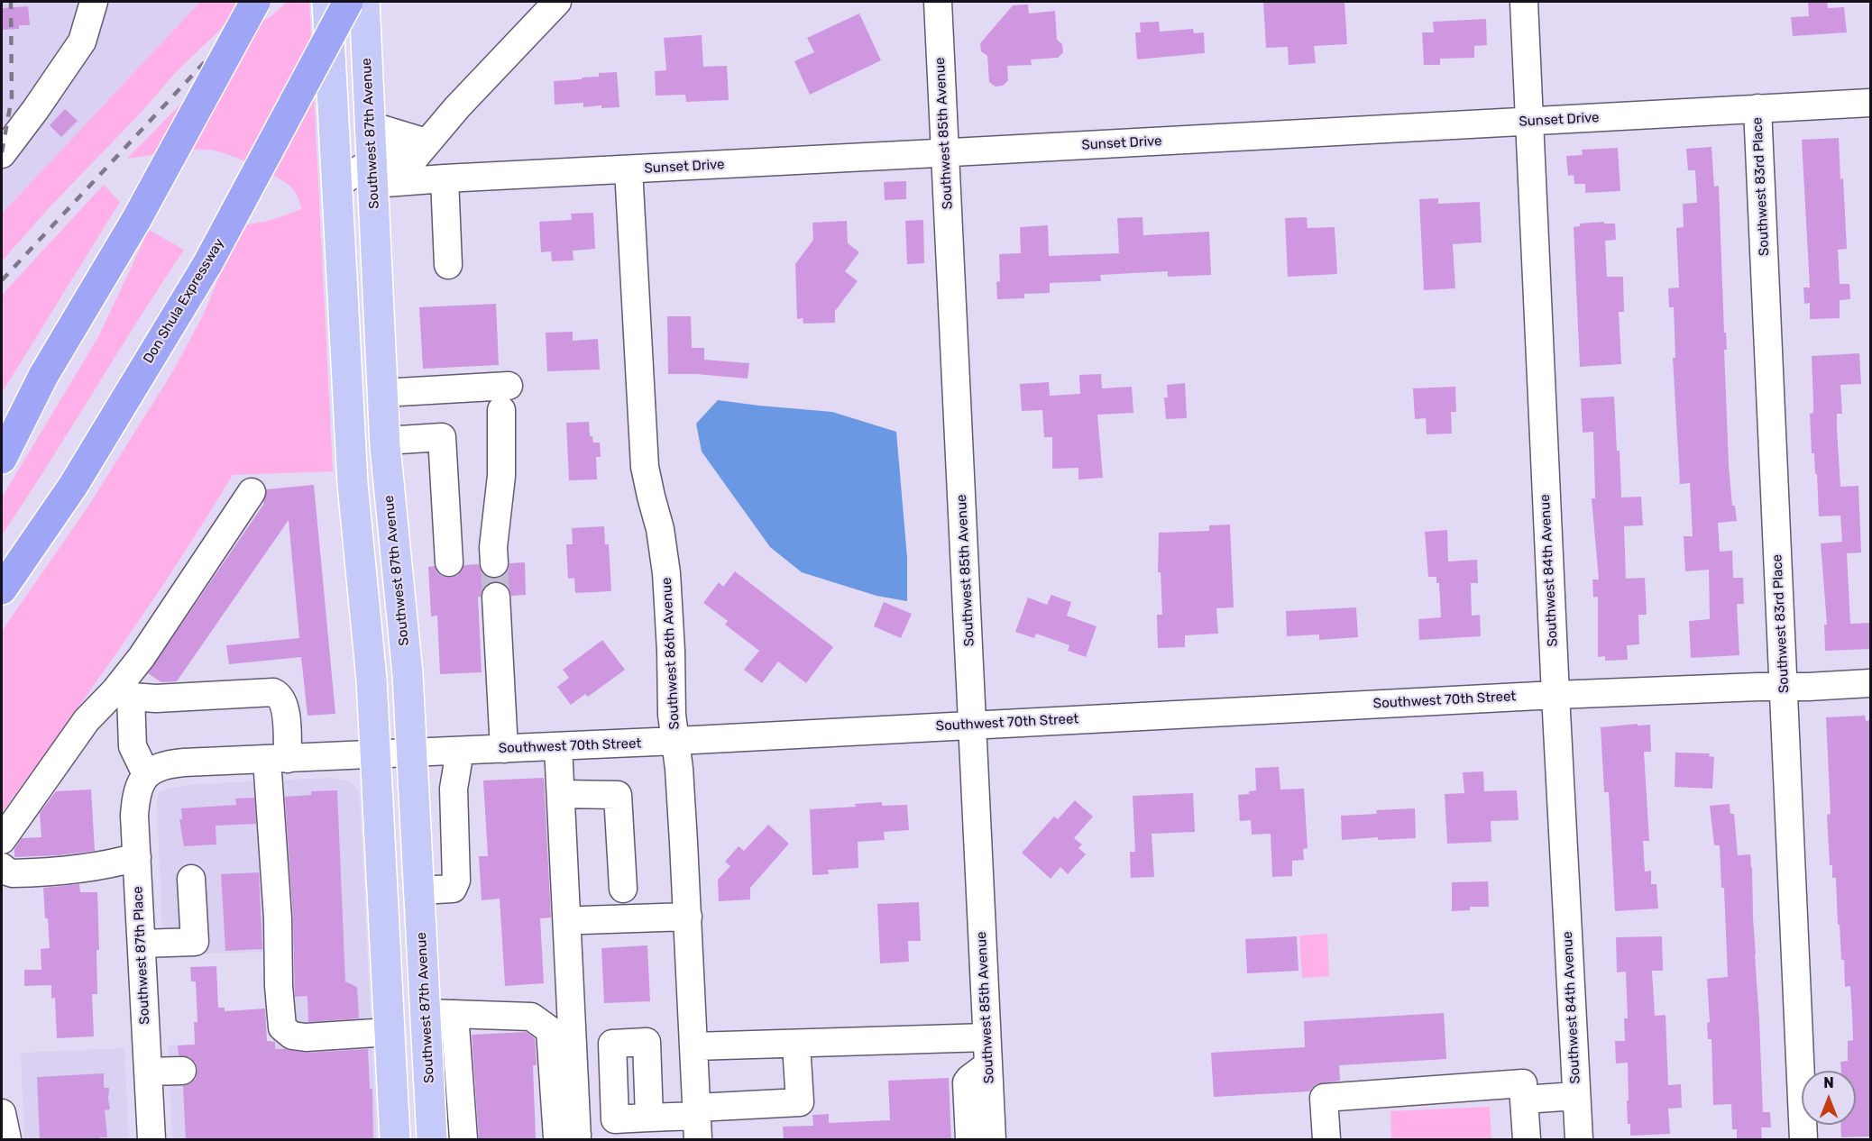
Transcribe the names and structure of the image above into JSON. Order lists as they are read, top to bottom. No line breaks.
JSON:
{"streets":{"highway":["Don Shula Expressway"],"main road":["Southwest 87th Avenue"],"street":["Sunset Drive","Southwest 85th Avenue","Southwest 83rd Place","Southwest 84th Avenue","Southwest 86th Avenue","Southwest 70th Street","Southwest 87th Place"]},"crossings":[["Sunset Drive","Southwest 87th Avenue"],["Sunset Drive","Southwest 85th Avenue"],["Sunset Drive","Southwest 83rd Place"],["Sunset Drive","Southwest 84th Avenue"],["Sunset Drive","Southwest 86th Avenue"],["Southwest 87th Avenue","Southwest 70th Street"],["Southwest 85th Avenue","Southwest 70th Street"],["Southwest 83rd Place","Southwest 70th Street"],["Southwest 84th Avenue","Southwest 70th Street"],["Southwest 86th Avenue","Southwest 70th Street"],["Southwest 70th Street","Southwest 87th Place"]],"north":"top"}
